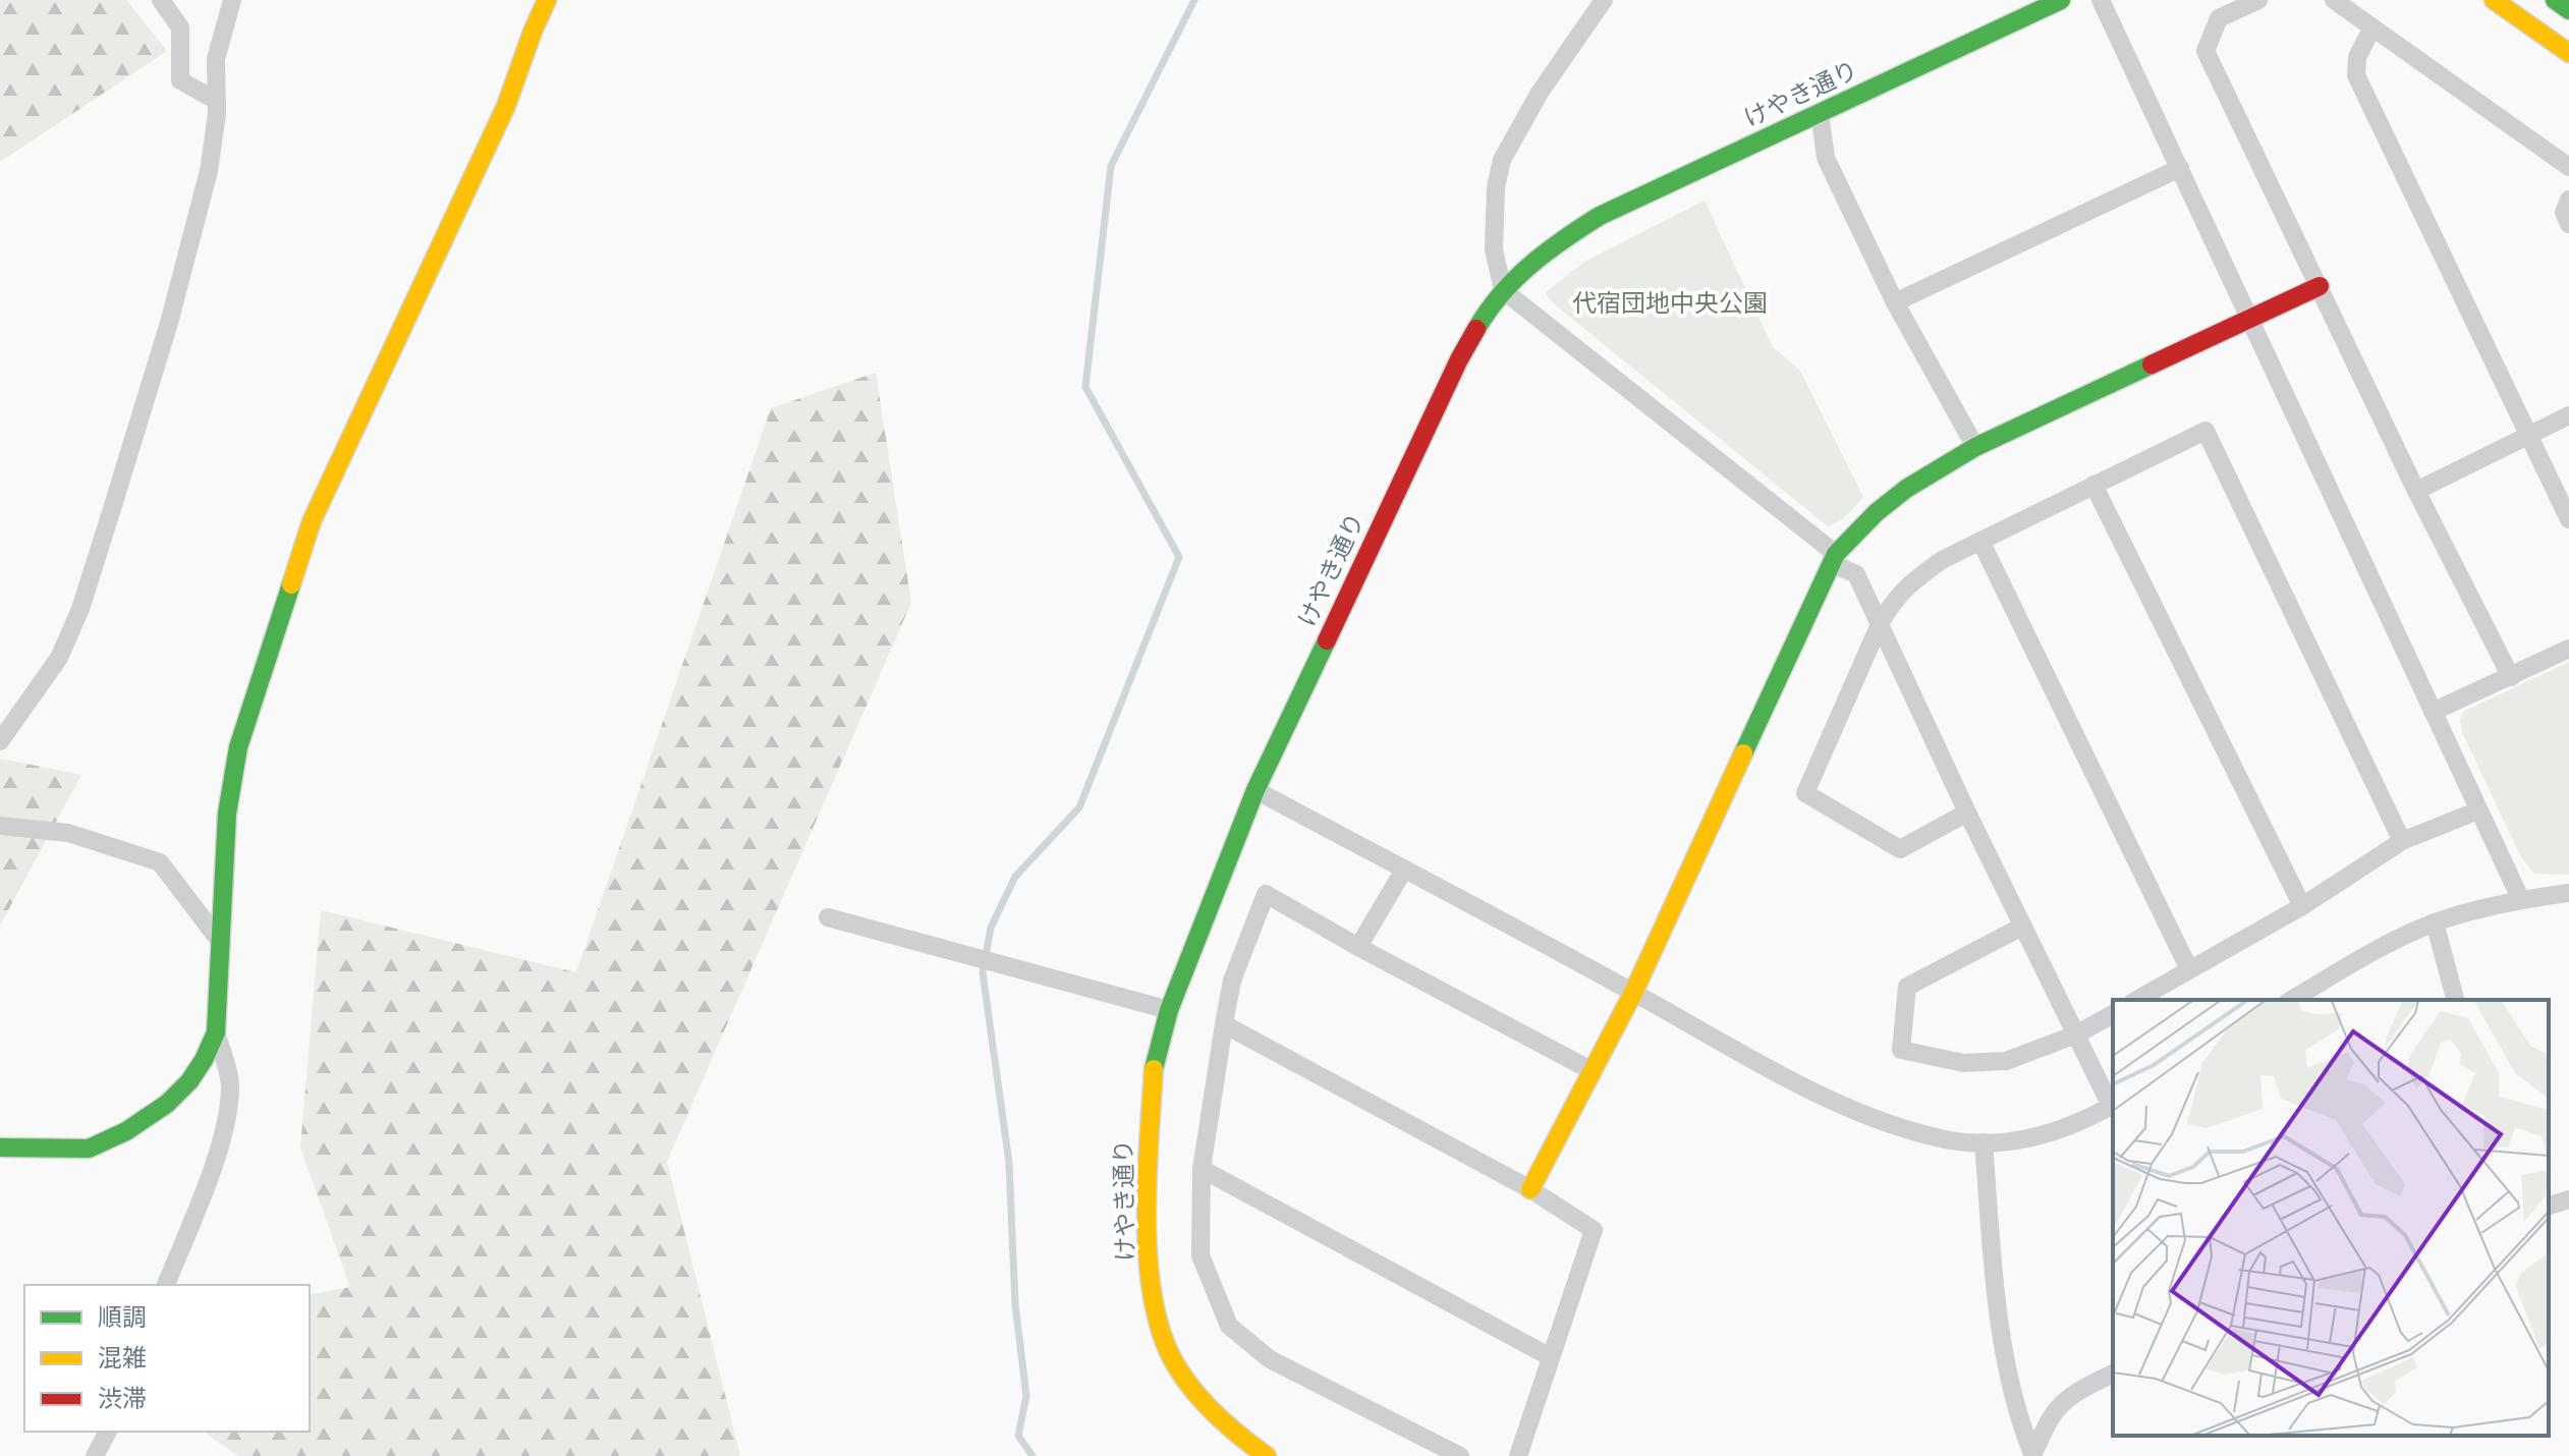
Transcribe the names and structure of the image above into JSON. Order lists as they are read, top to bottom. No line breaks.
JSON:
{"streets":{"street":["けやき通り"]},"parks":["代宿団地中央公園"],"legend":["順調","混雑","渋滞"]}
